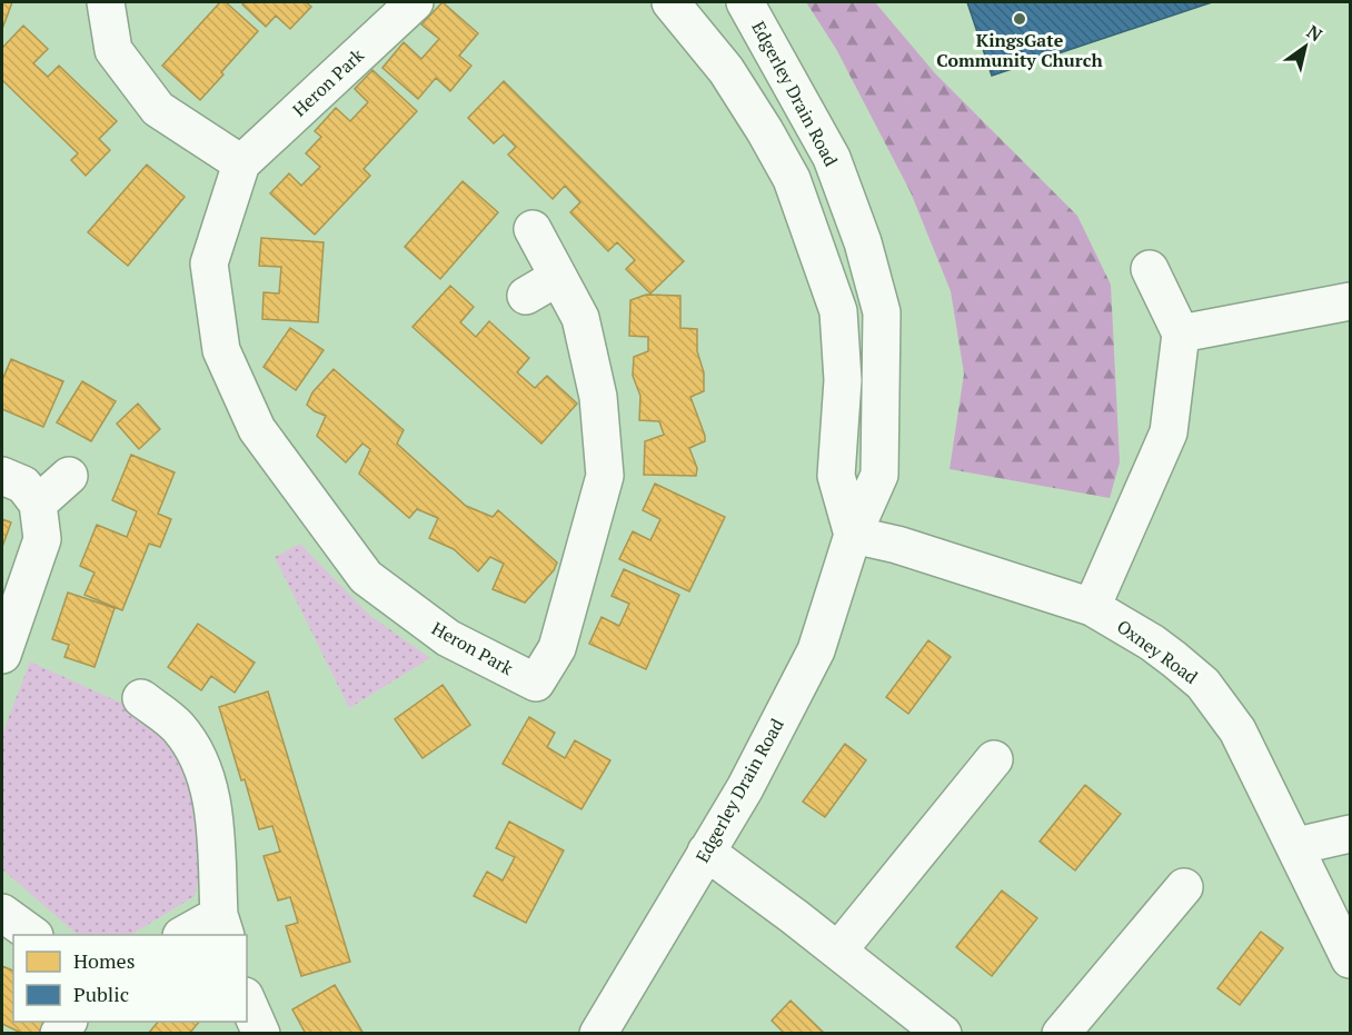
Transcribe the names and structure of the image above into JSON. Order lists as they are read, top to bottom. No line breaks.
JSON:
{"streets":{"street":["Heron Park","Edgerley Drain Road","Oxney Road"]},"crossings":[["Edgerley Drain Road","Oxney Road"]],"places":["KingsGate Community Church"],"legend":["Homes","Public"],"north":"top right"}
